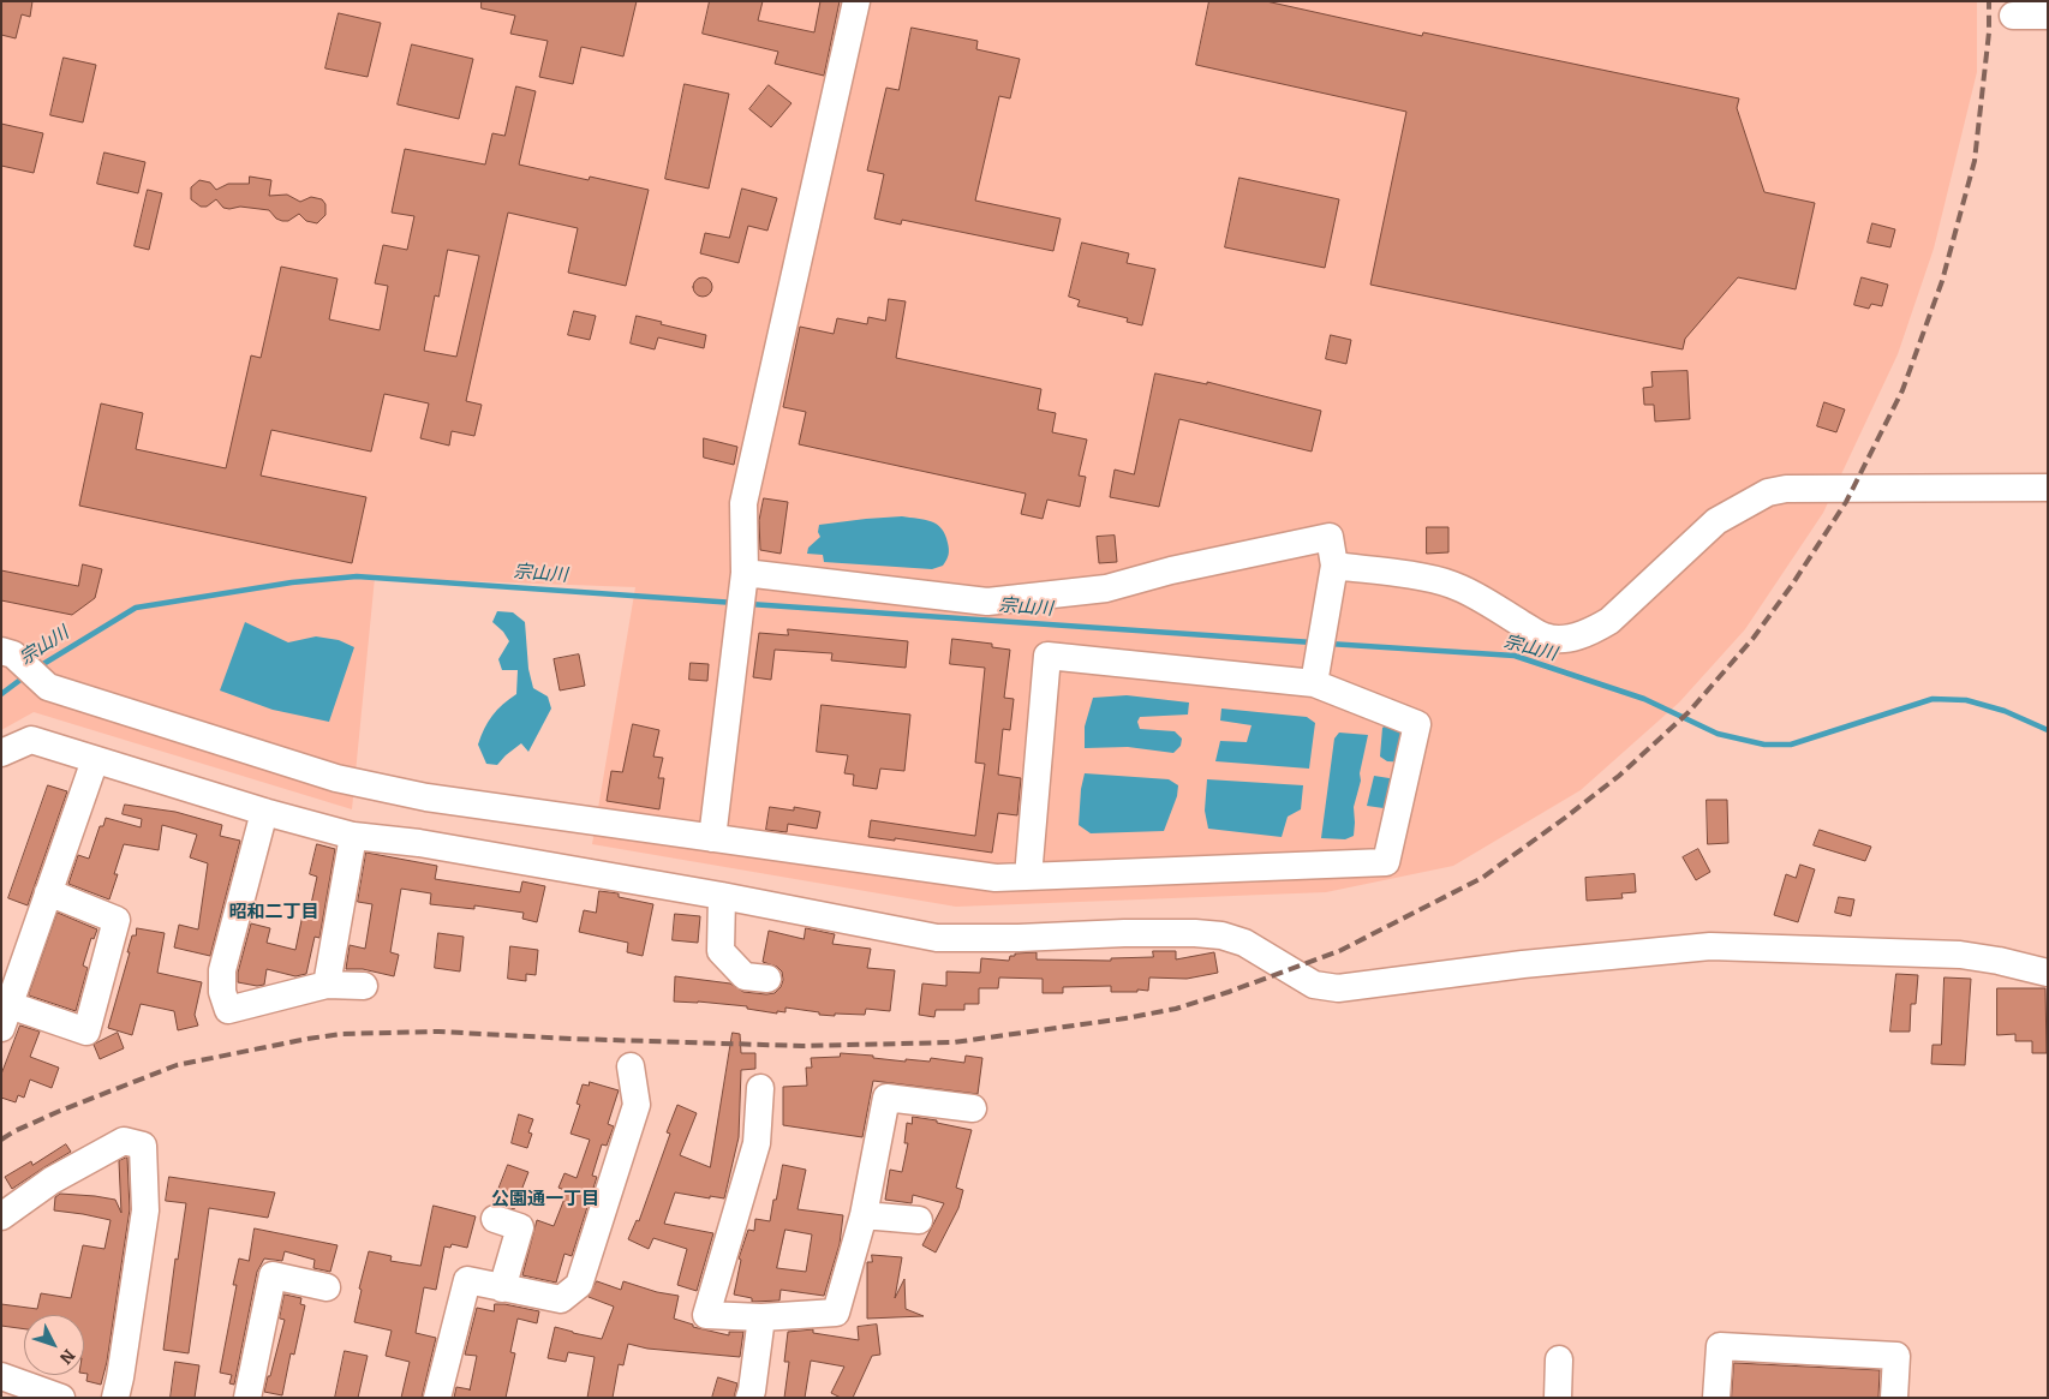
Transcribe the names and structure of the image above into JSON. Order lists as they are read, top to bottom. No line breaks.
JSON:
{"districts":["昭和二丁目","公園通一丁目"],"water":["宗山川"],"north":"bottom right"}
